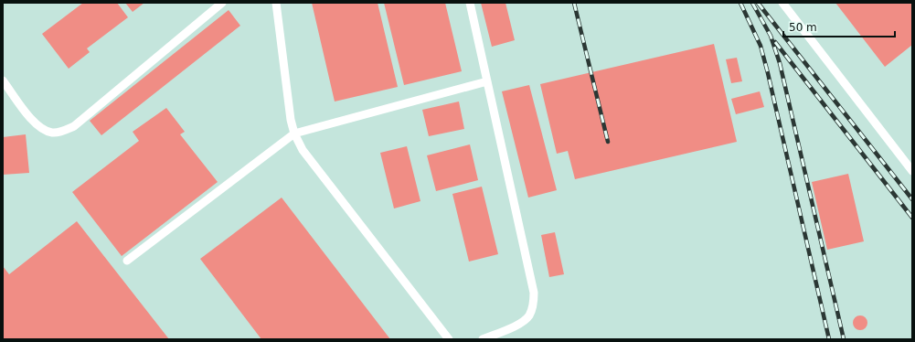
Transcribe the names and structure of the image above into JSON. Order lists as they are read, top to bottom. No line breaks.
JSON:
{"scale_bar":"50 m"}
